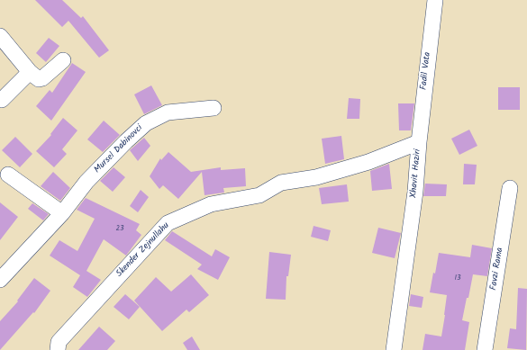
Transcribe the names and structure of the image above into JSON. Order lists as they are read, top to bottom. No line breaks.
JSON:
{"streets":{"street":["Fadil Vata","Mursel Dabinovci","Xhavit Haziri","Skender Zejnullahu","Favzi Rama"]},"crossings":[["Fadil Vata","Xhavit Haziri"],["Xhavit Haziri","Skender Zejnullahu"]],"house_numbers":["23","13"]}
